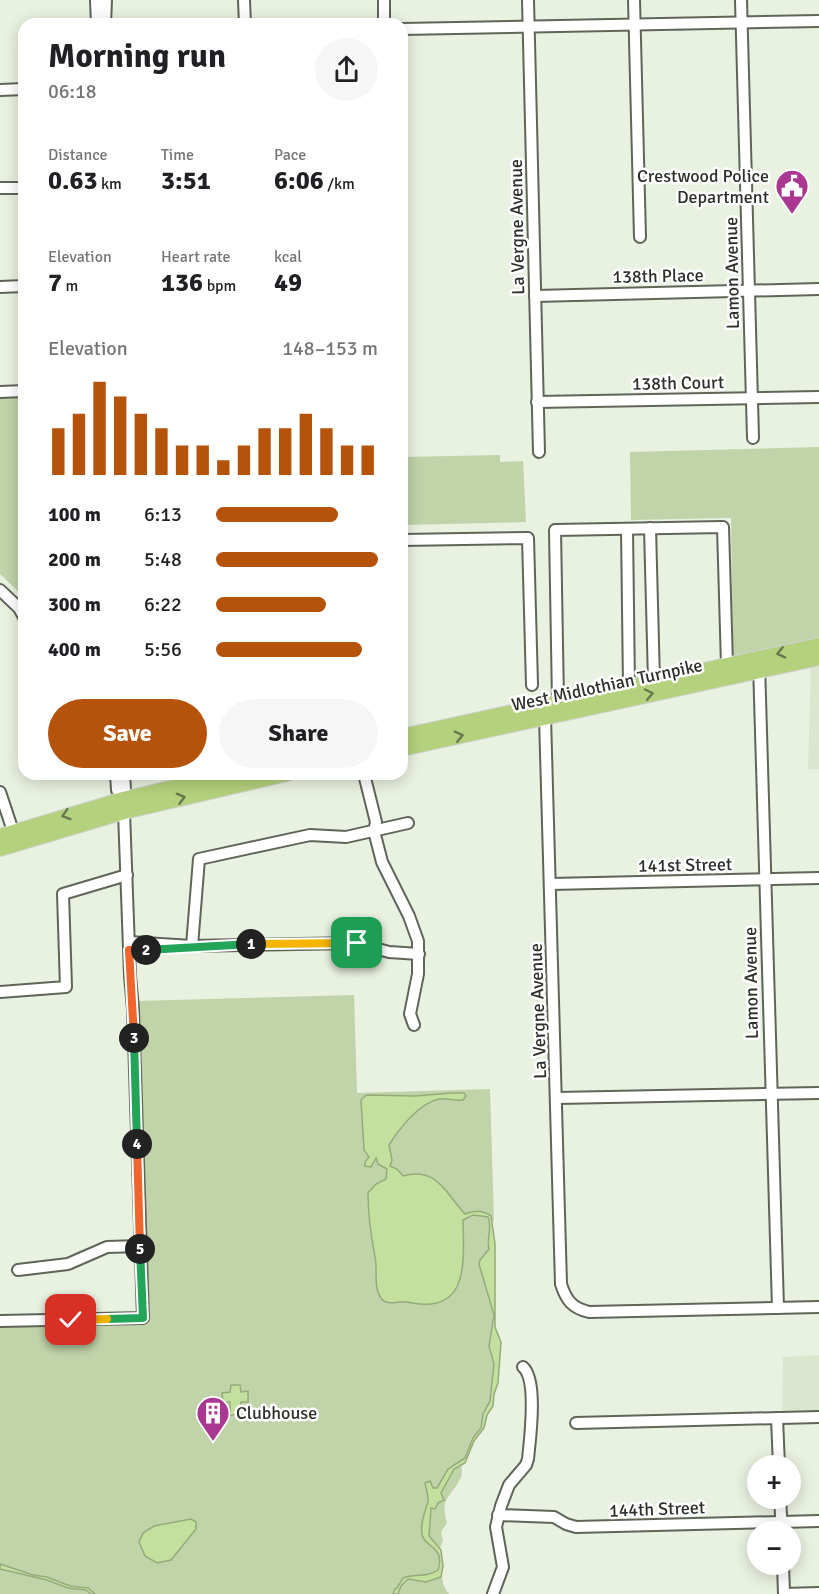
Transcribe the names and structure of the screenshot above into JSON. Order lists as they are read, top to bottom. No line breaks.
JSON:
{"streets":{"main road":["West Midlothian Turnpike"],"street":["La Vergne Avenue","Lamon Avenue","138th Place","138th Court","141st Street","144th Street"]},"crossings":[["La Vergne Avenue","Lamon Avenue"],["La Vergne Avenue","138th Place"],["La Vergne Avenue","138th Court"],["La Vergne Avenue","West Midlothian Turnpike"],["La Vergne Avenue","141st Street"],["Lamon Avenue","138th Place"],["Lamon Avenue","138th Court"],["Lamon Avenue","West Midlothian Turnpike"],["Lamon Avenue","141st Street"]],"places":{"public building":["Crestwood Police Department"],"building":["Clubhouse"]},"page":{"heading":["Morning run","06:18"],"stats":[["Distance","0.63 km"],["Time","3:51"],["Pace","6:06 /km"],["Elevation","7 m"],["Heart rate","136 bpm"],["kcal","49"]],"chart":["Elevation","148–153 m"],"list":[{"name":"100 m","note":"6:13"},{"name":"200 m","note":"5:48"},{"name":"300 m","note":"6:22"},{"name":"400 m","note":"5:56"}],"buttons":["Save","Share"],"pins":["1","2","3","4","5"],"map_buttons":["+","−"]}}
